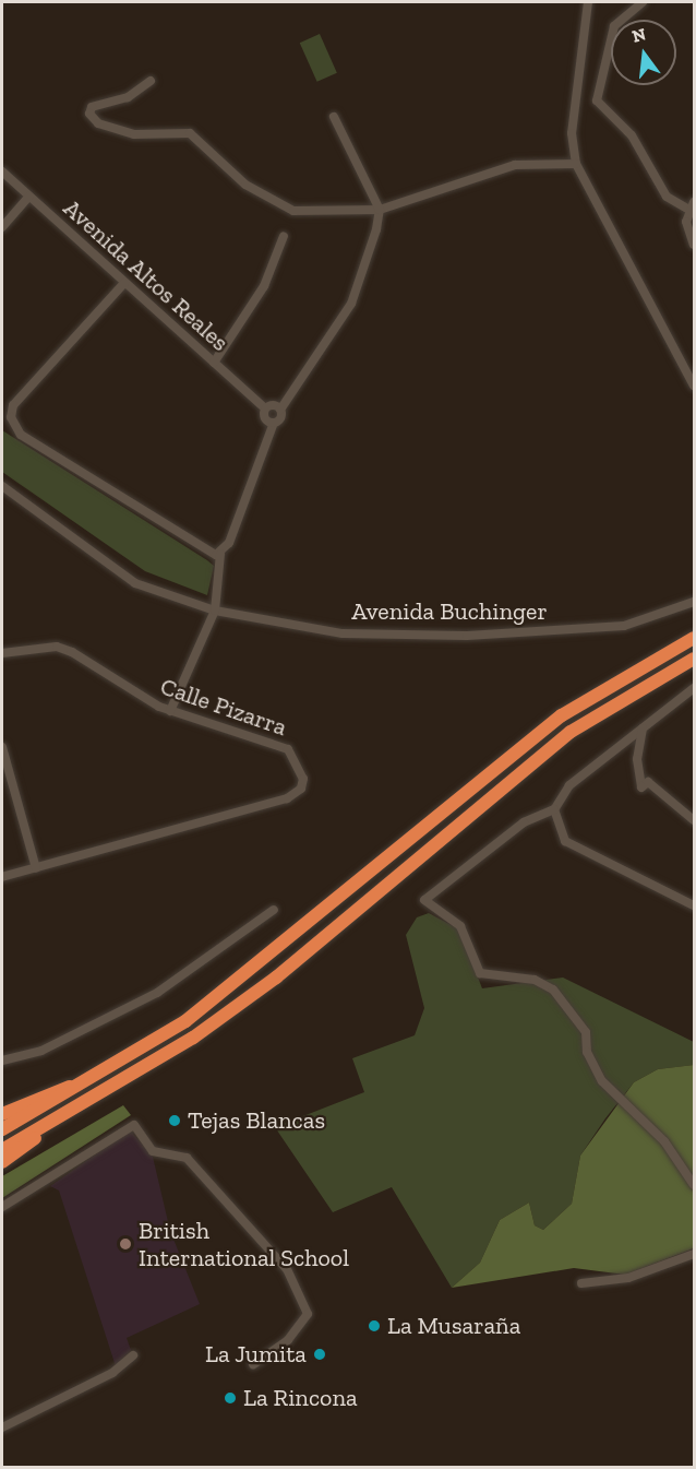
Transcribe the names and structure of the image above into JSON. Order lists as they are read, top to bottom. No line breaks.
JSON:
{"streets":{"street":["Avenida Altos Reales","Avenida Buchinger","Calle Pizarra"]},"places":["Tejas Blancas","British International School","La Musaraña","La Jumita","La Rincona"],"north":"top"}
